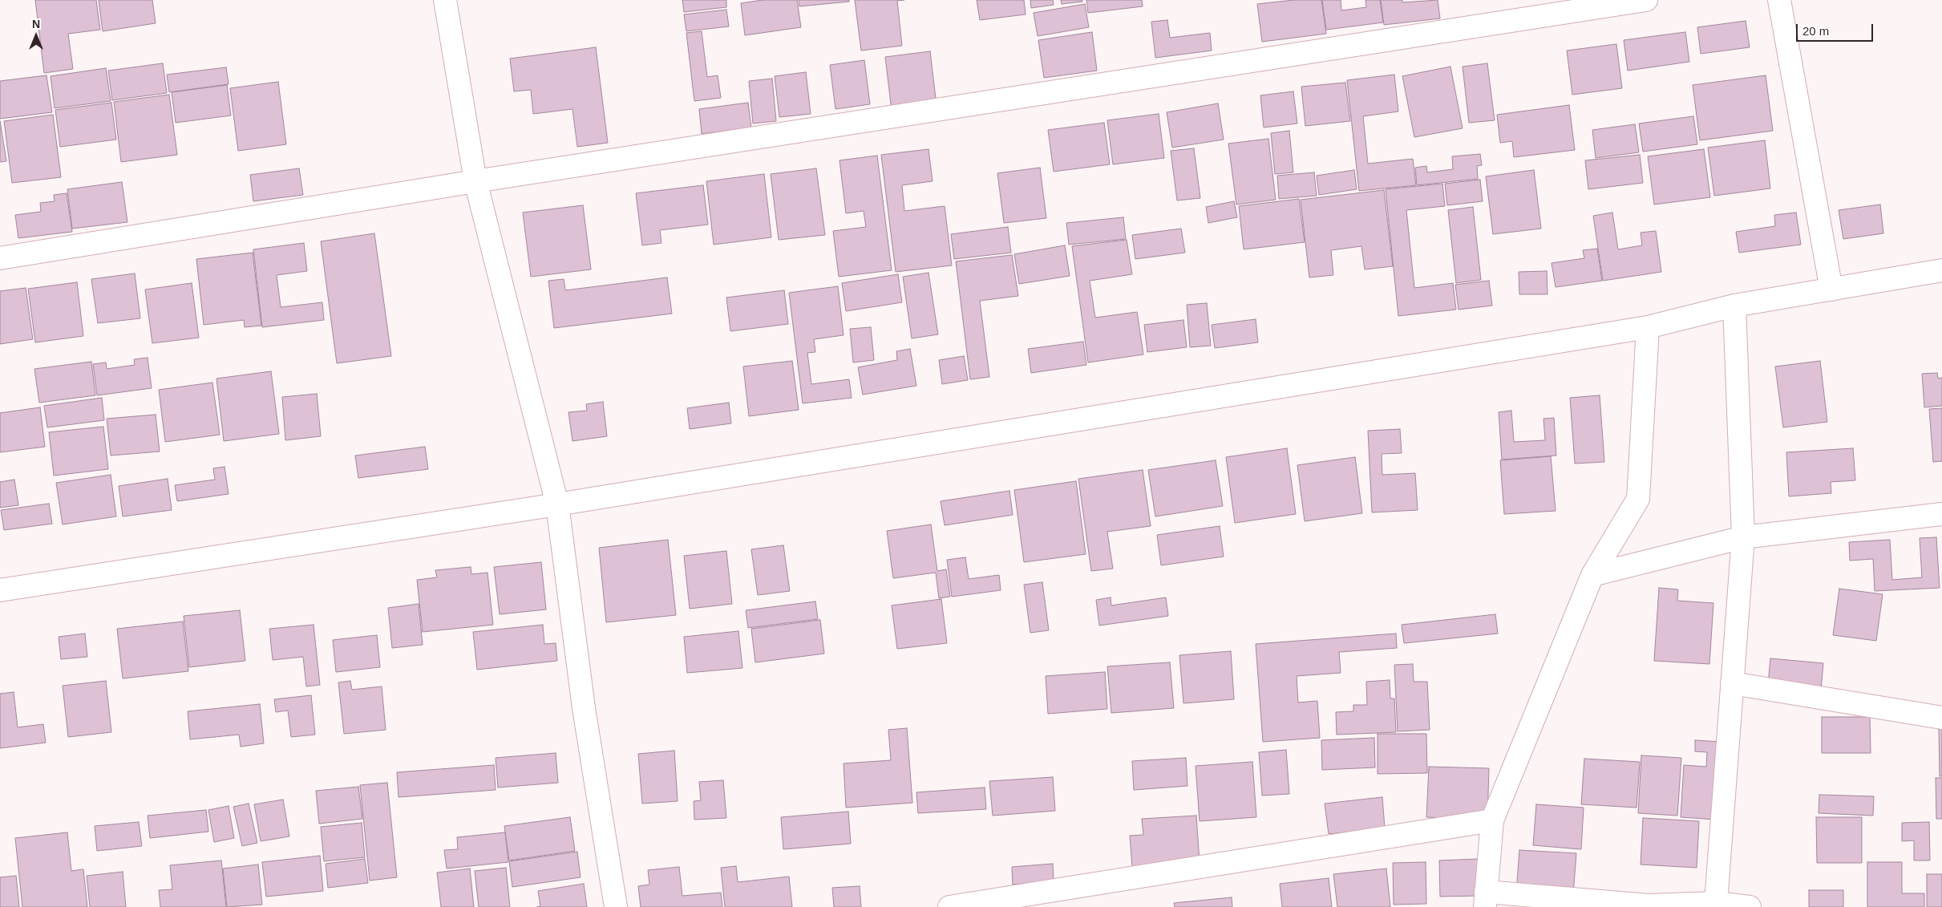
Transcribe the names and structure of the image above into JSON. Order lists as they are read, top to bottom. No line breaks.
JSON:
{"scale_bar":"20 m","north":"top"}
